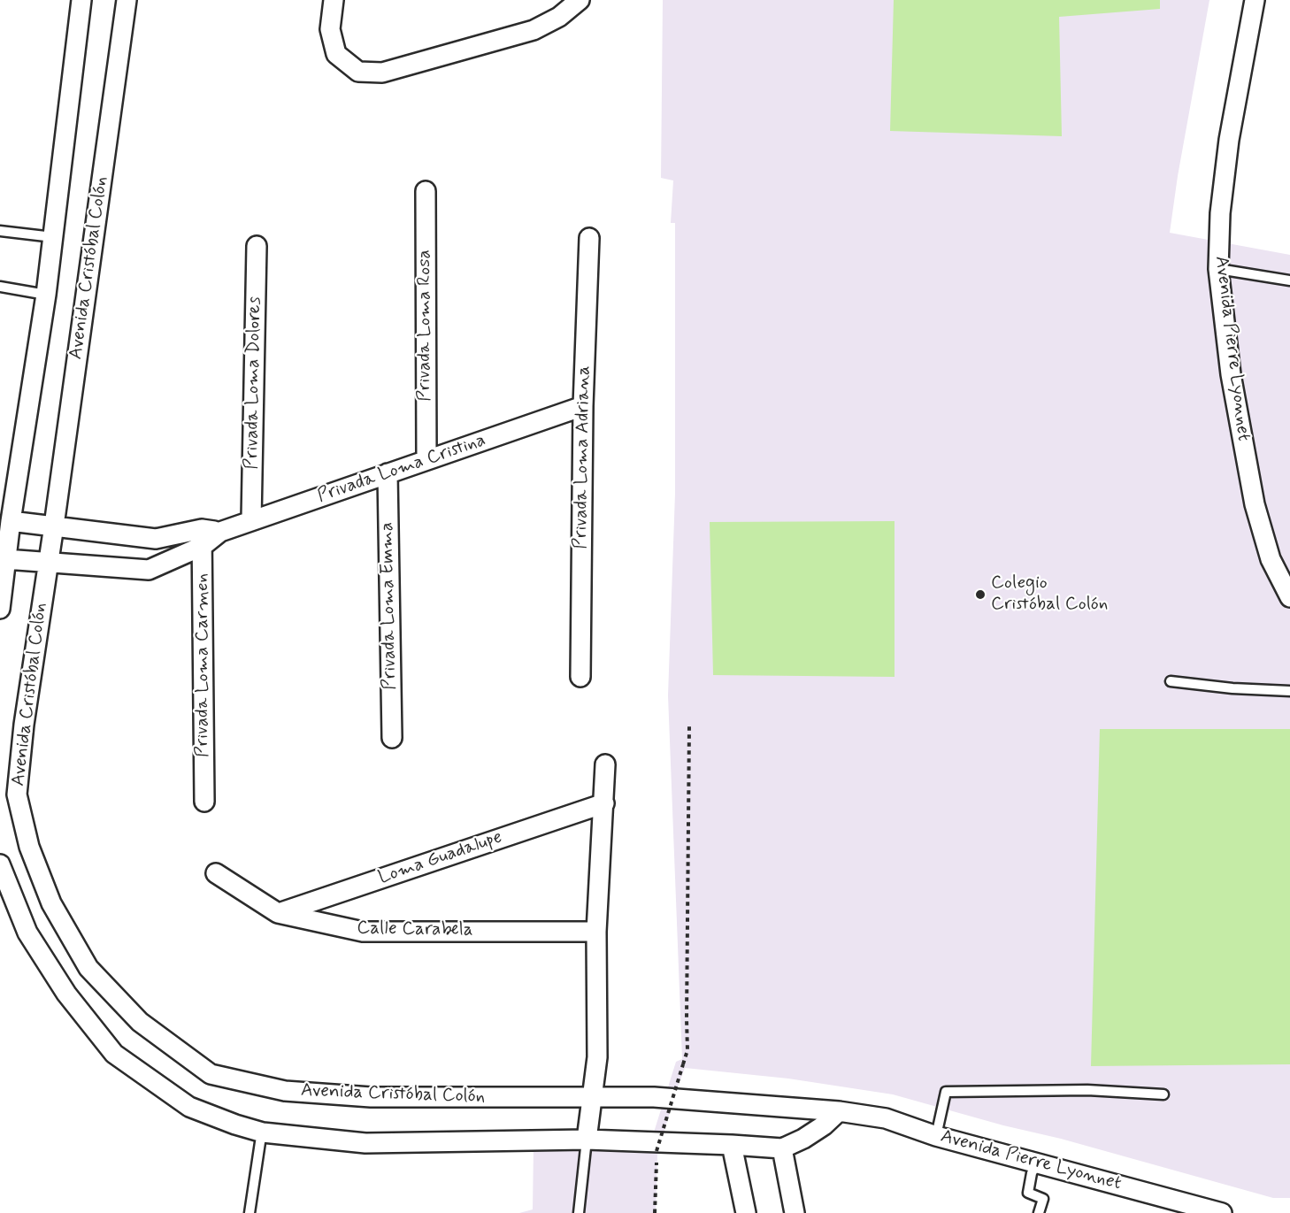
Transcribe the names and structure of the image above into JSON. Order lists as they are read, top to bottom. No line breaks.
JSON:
{"streets":{"street":["Avenida Cristóbal Colón","Privada Loma Rosa","Avenida Pierre Lyonnet","Privada Loma Dolores","Privada Loma Adriana","Privada Loma Cristina","Privada Loma Emma","Privada Loma Carmen","Loma Guadalupe","Calle Carabela"]},"crossings":[["Avenida Cristóbal Colón","Avenida Pierre Lyonnet"],["Avenida Cristóbal Colón","Privada Loma Cristina"],["Privada Loma Rosa","Privada Loma Cristina"],["Privada Loma Dolores","Privada Loma Cristina"],["Privada Loma Adriana","Privada Loma Cristina"],["Privada Loma Cristina","Privada Loma Emma"],["Privada Loma Cristina","Privada Loma Carmen"],["Loma Guadalupe","Calle Carabela"]],"places":["Colegio Cristóbal Colón"]}
